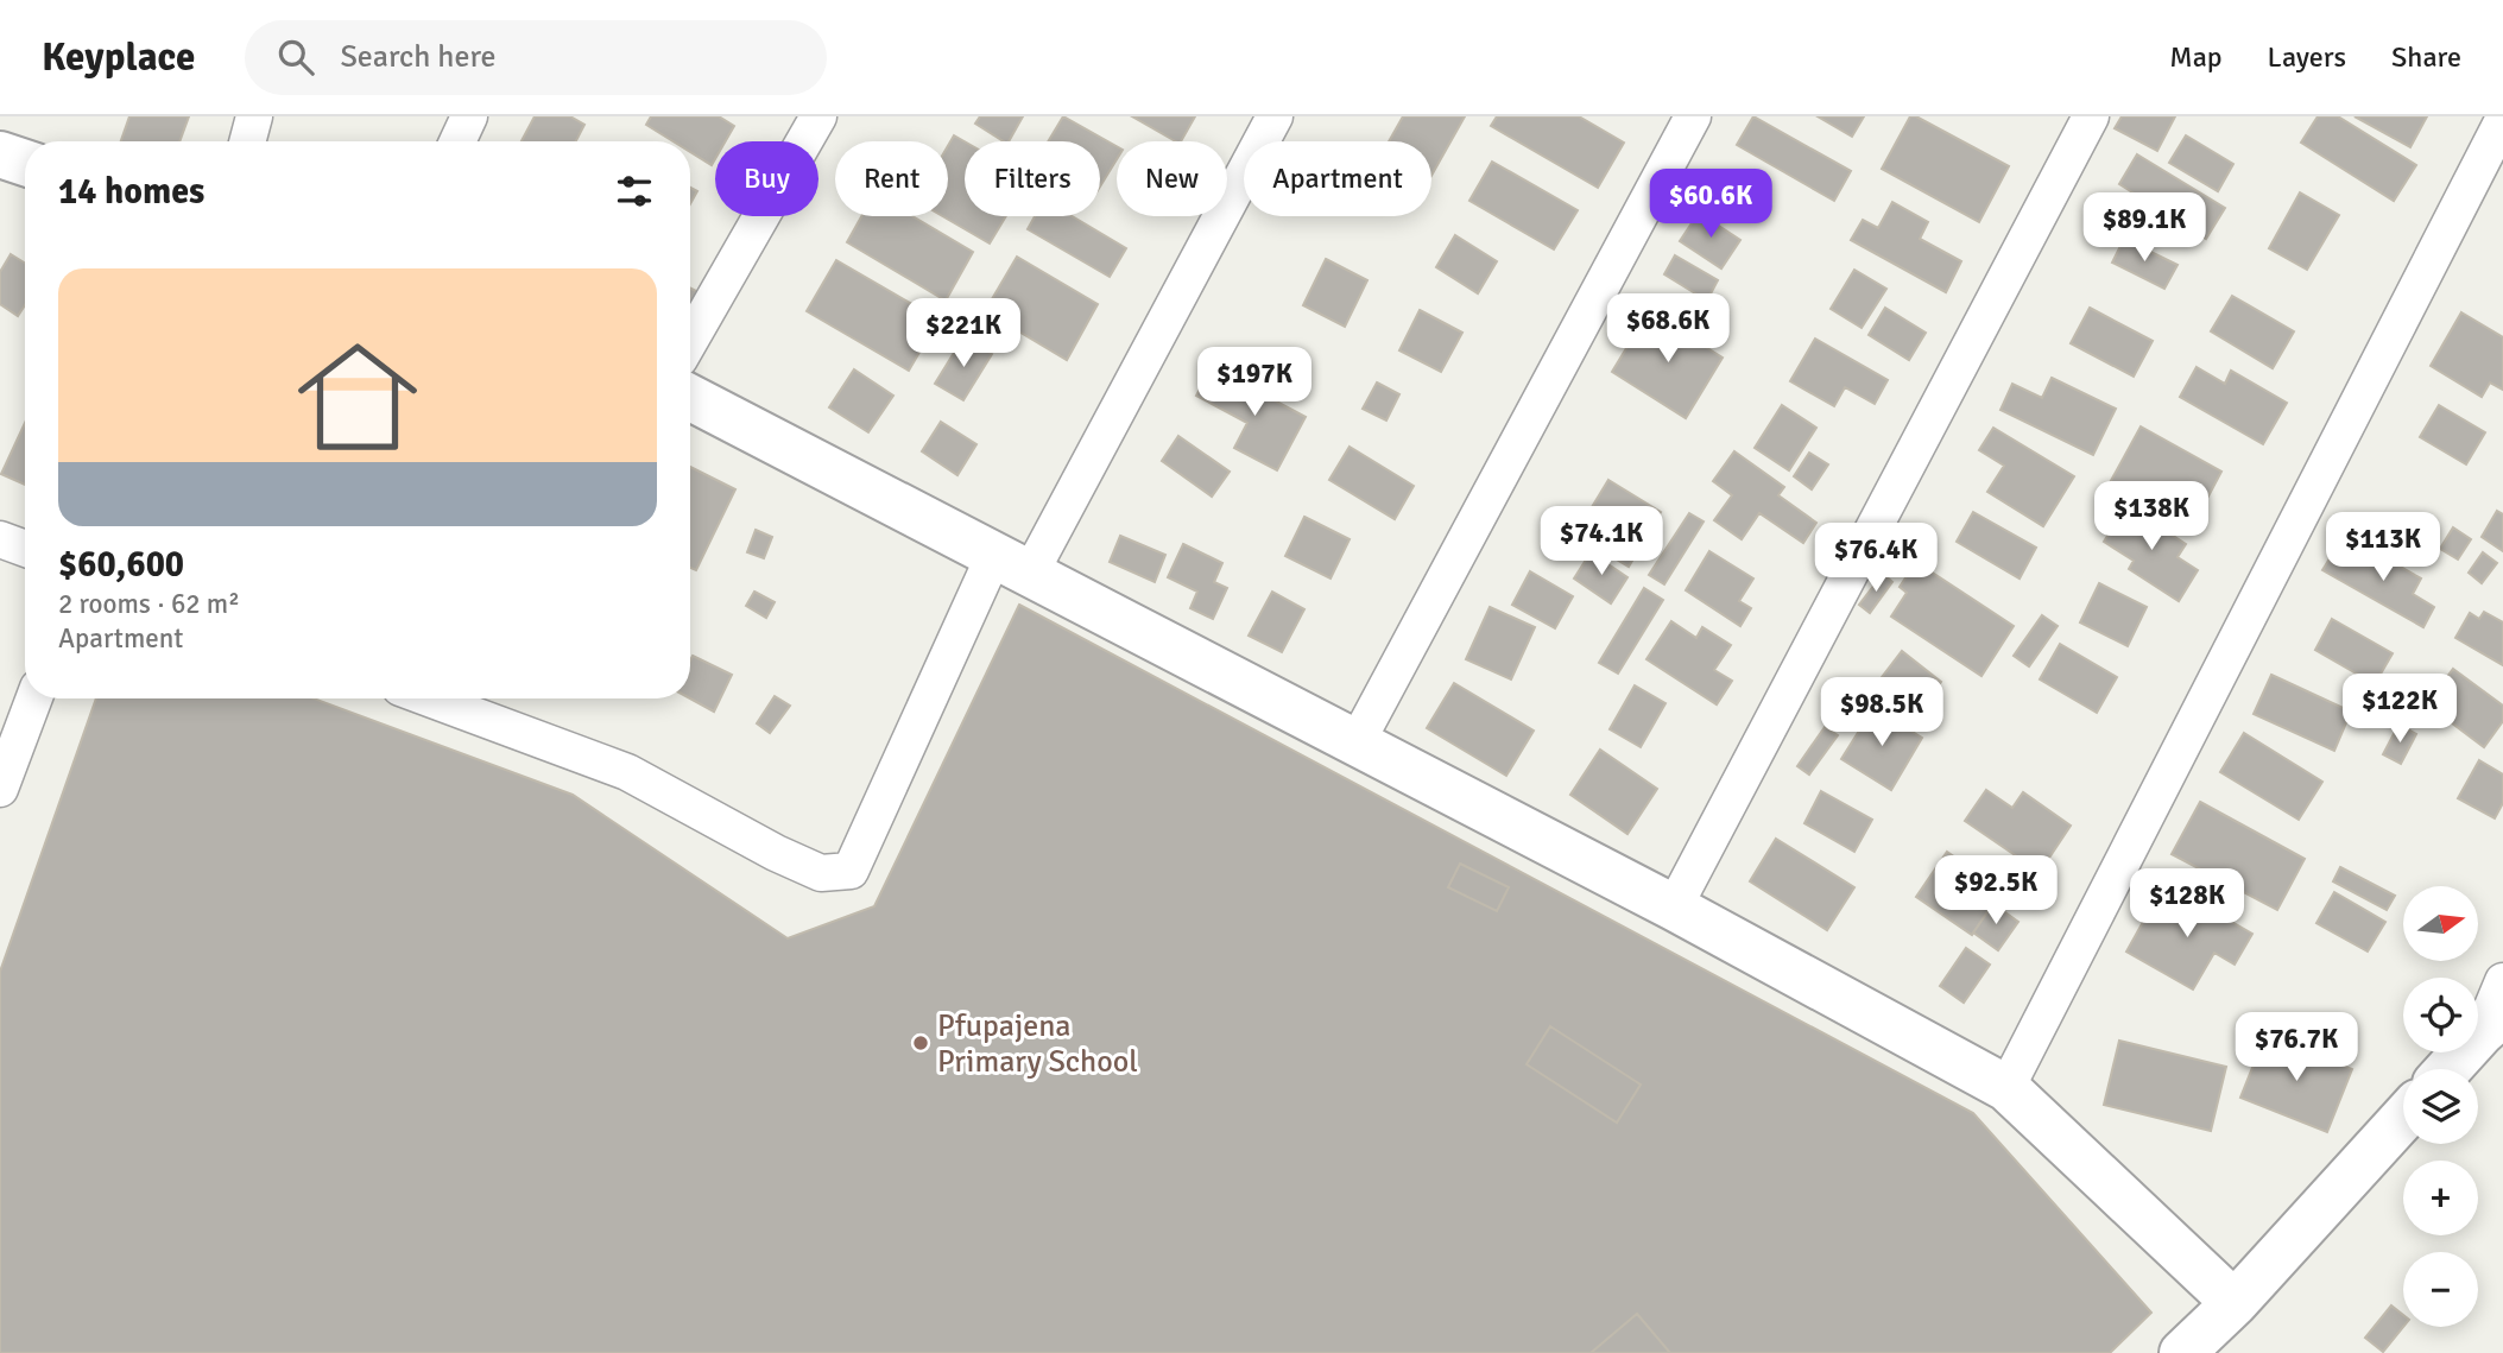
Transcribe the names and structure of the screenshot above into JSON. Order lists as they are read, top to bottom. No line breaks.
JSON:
{"places":["Pfupajena Primary School"],"north":"right","page":{"header":"Keyplace","search":"Search here","nav":["Map","Layers","Share"],"chip":["Buy","Rent","Filters","New","Apartment"],"heading":"14 homes","price":["$60.6K","$89.1K","$68.6K","$221K","$197K","$138K","$74.1K","$113K","$76.4K","$122K","$98.5K","$92.5K","$128K","$76.7K"],"list":[{"name":"$60,600","note":"2 rooms · 62 m² · Apartment"}],"map_buttons":["+","−"]}}
